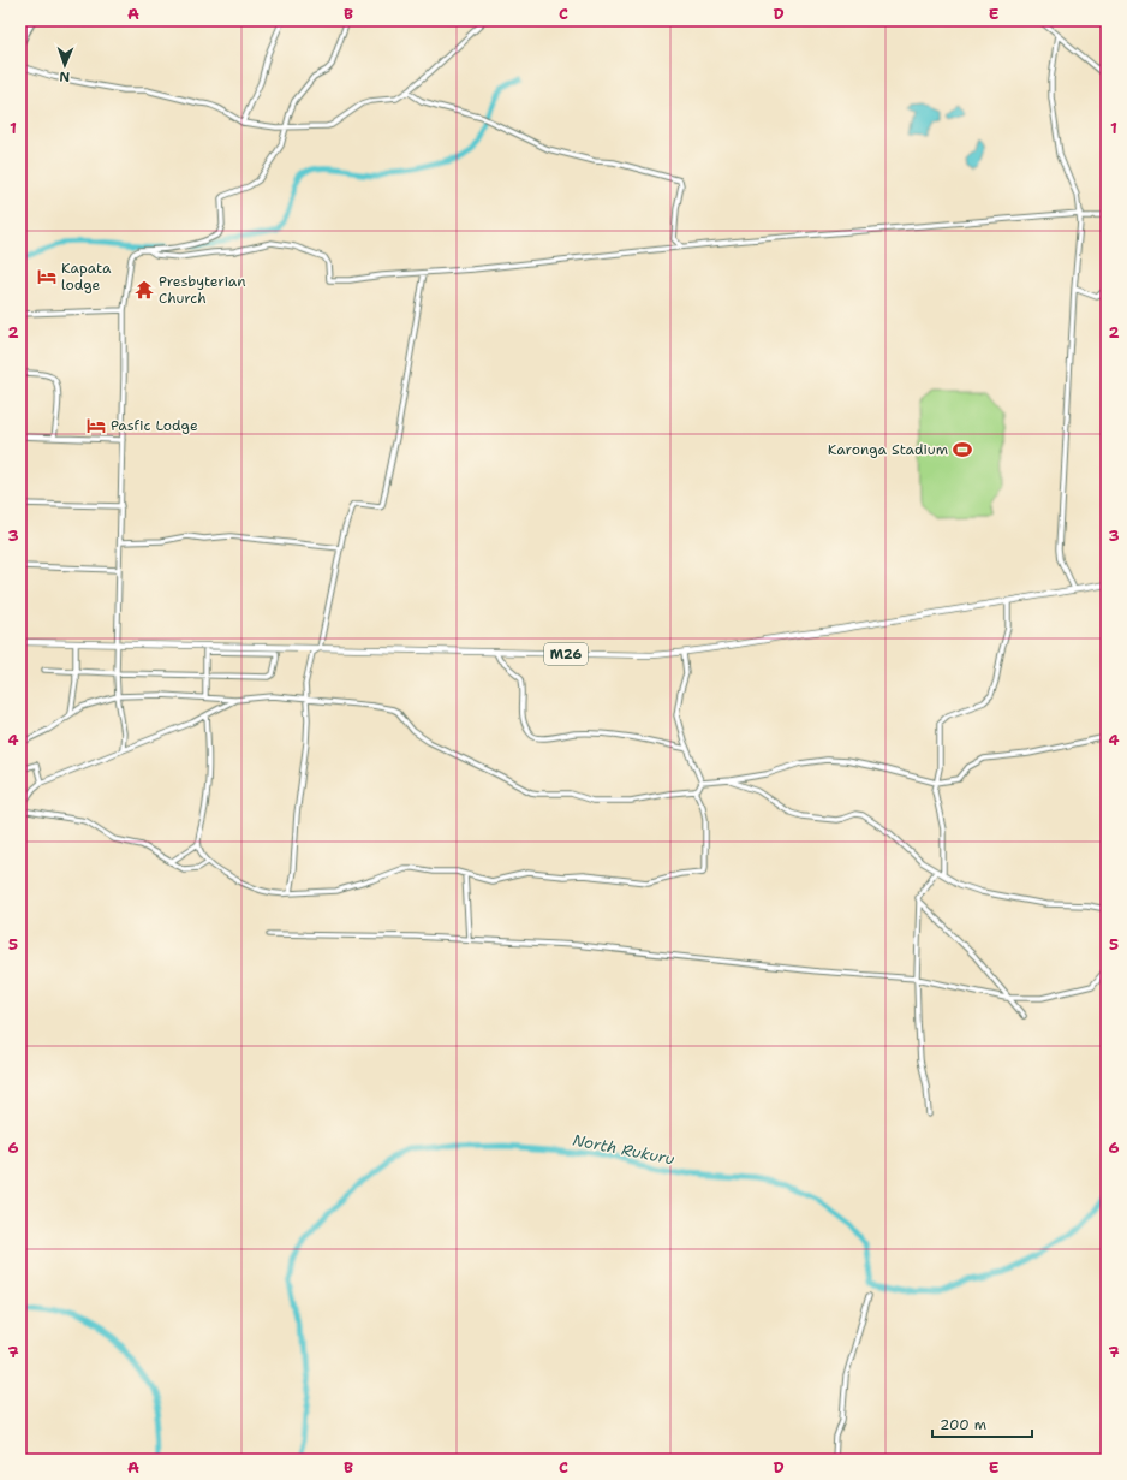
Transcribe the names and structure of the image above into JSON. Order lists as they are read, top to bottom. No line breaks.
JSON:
{"streets":{"main road":["M26"]},"water":["North Rukuru"],"places":{"hotel":["Kapata lodge","Pasfic Lodge"],"temple":["Presbyterian Church"],"sports":["Karonga Stadium"]},"scale_bar":"200 m","north":"bottom","grid":{"columns":["A","B","C","D","E"],"rows":["1","2","3","4","5","6","7"]}}
